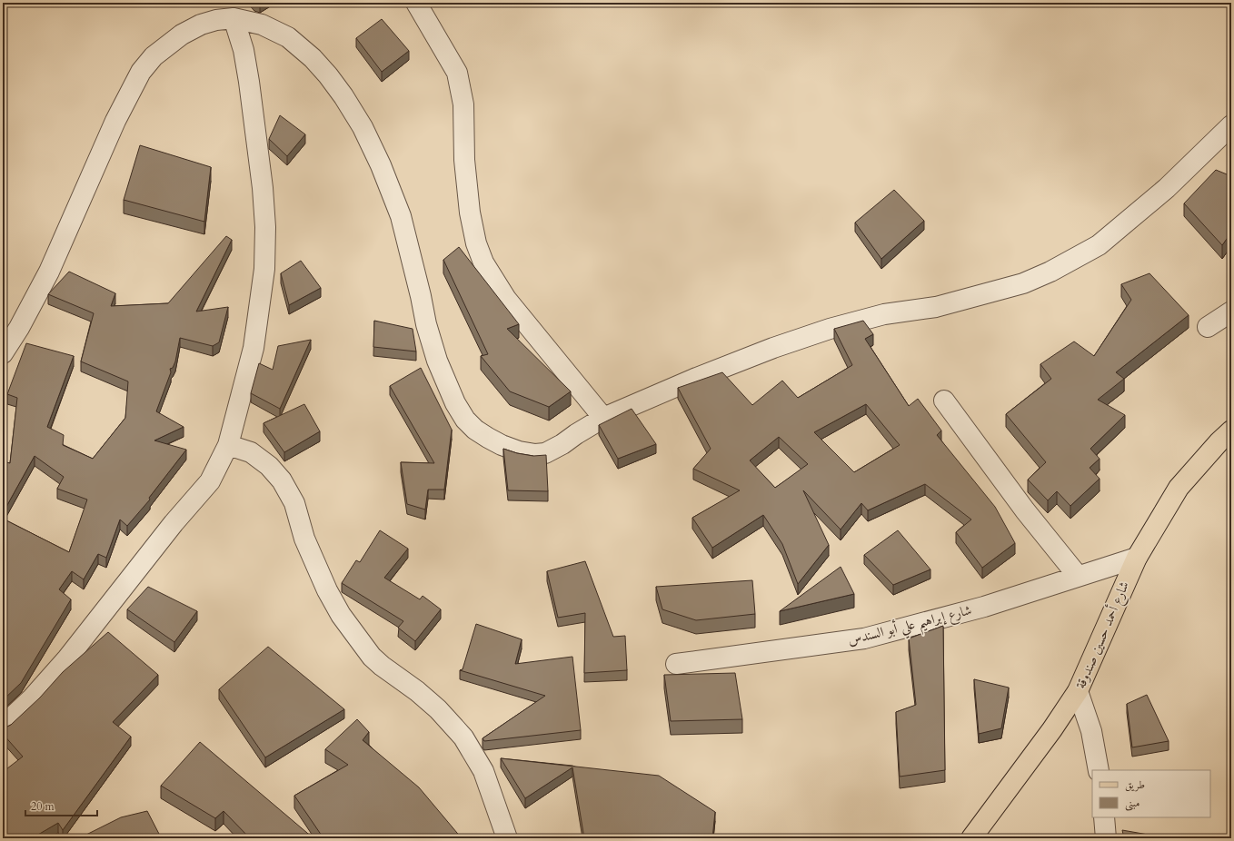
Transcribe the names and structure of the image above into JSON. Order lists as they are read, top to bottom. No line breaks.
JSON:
{"streets":{"main road":["شارع أحمد حسين صندوقة"],"street":["شارع إبراهيم علي أبو السندس"]},"crossings":[["شارع إبراهيم علي أبو السندس","شارع أحمد حسين صندوقة"]],"legend":["طريق","مبنى"],"scale_bar":"20 m"}
